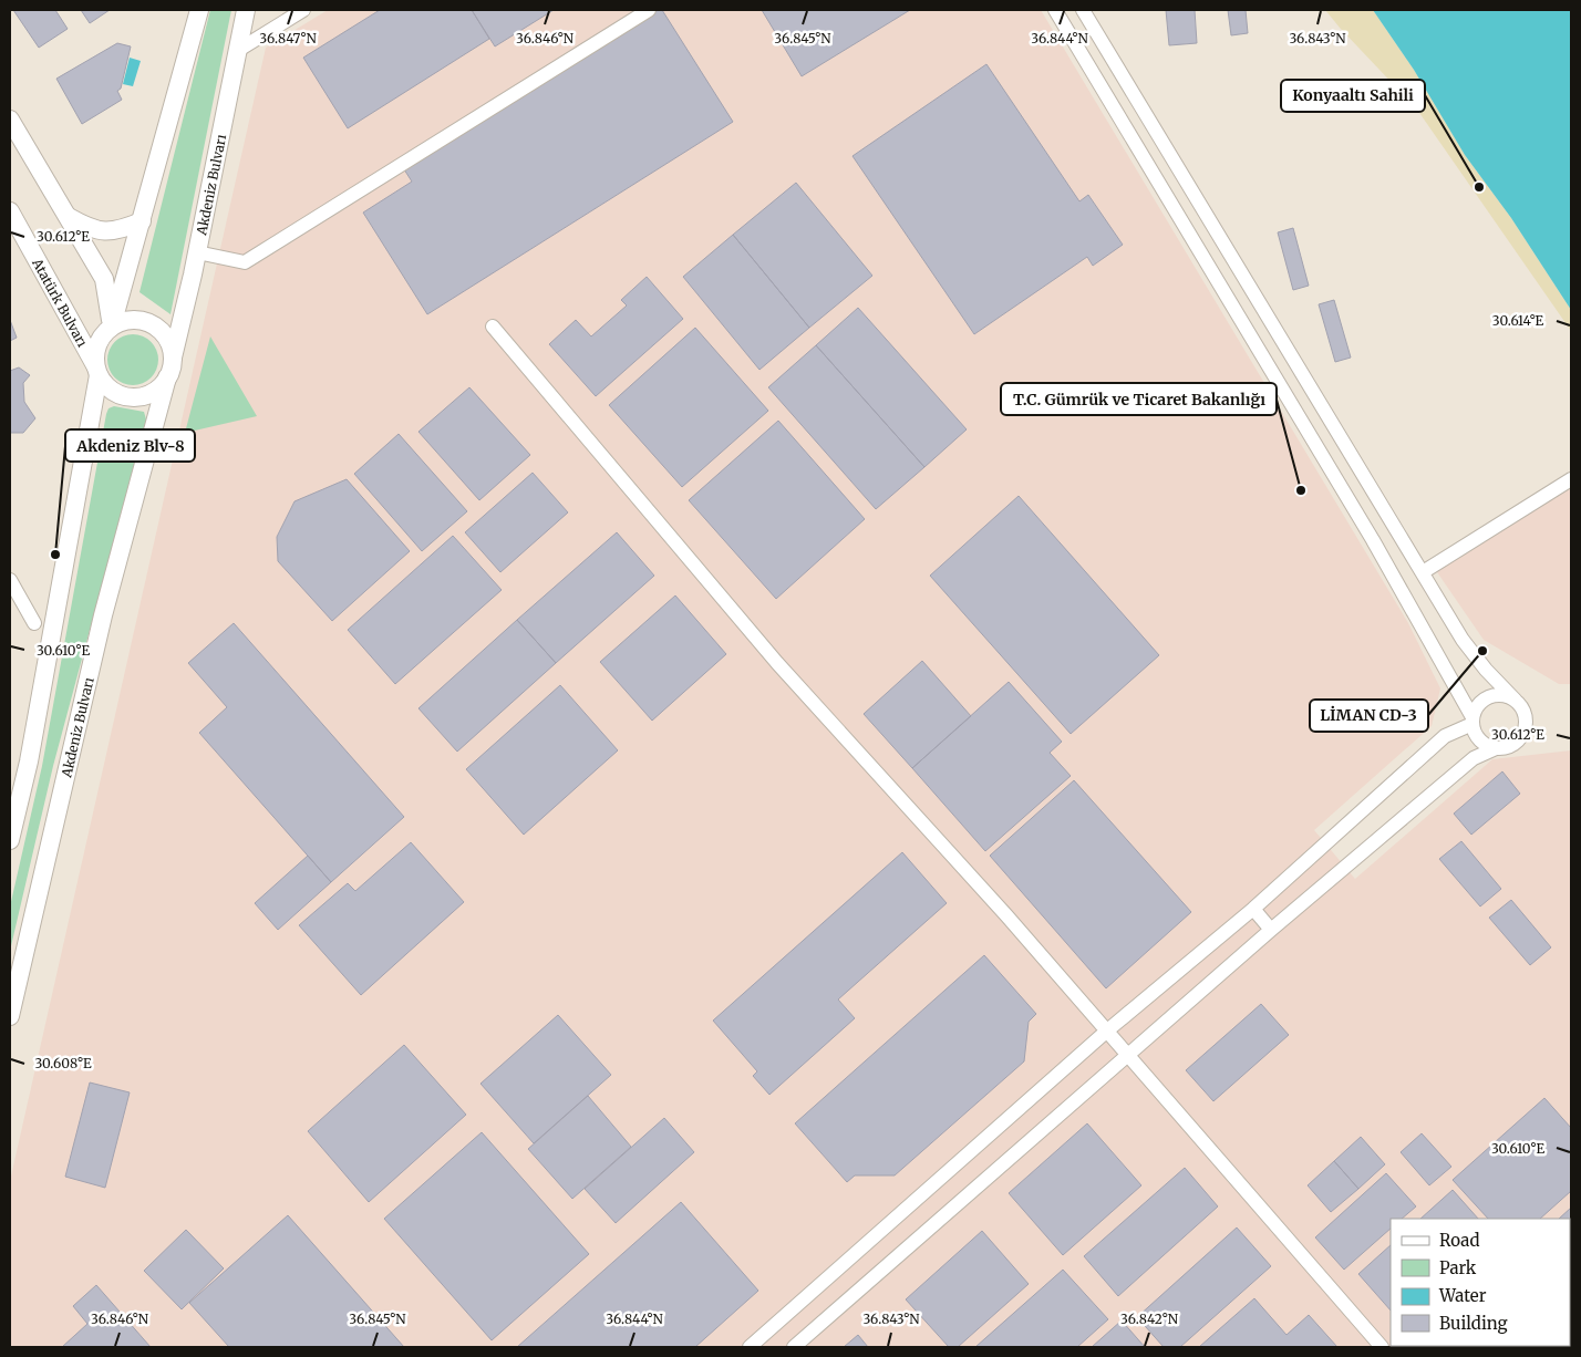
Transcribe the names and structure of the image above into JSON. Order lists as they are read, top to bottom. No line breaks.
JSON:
{"streets":{"main road":["Akdeniz Bulvarı","Atatürk Bulvarı"]},"crossings":[["Akdeniz Bulvarı","Atatürk Bulvarı"]],"places":["Konyaaltı Sahili","T.C. Gümrük ve Ticaret Bakanlığı","Akdeniz Blv-8","LİMAN CD-3"],"legend":["Road","Park","Water","Building"],"coordinates":["36.847°N","36.846°N","36.845°N","36.844°N","36.843°N","30.612°E","30.614°E","30.610°E","30.608°E","36.842°N"]}
